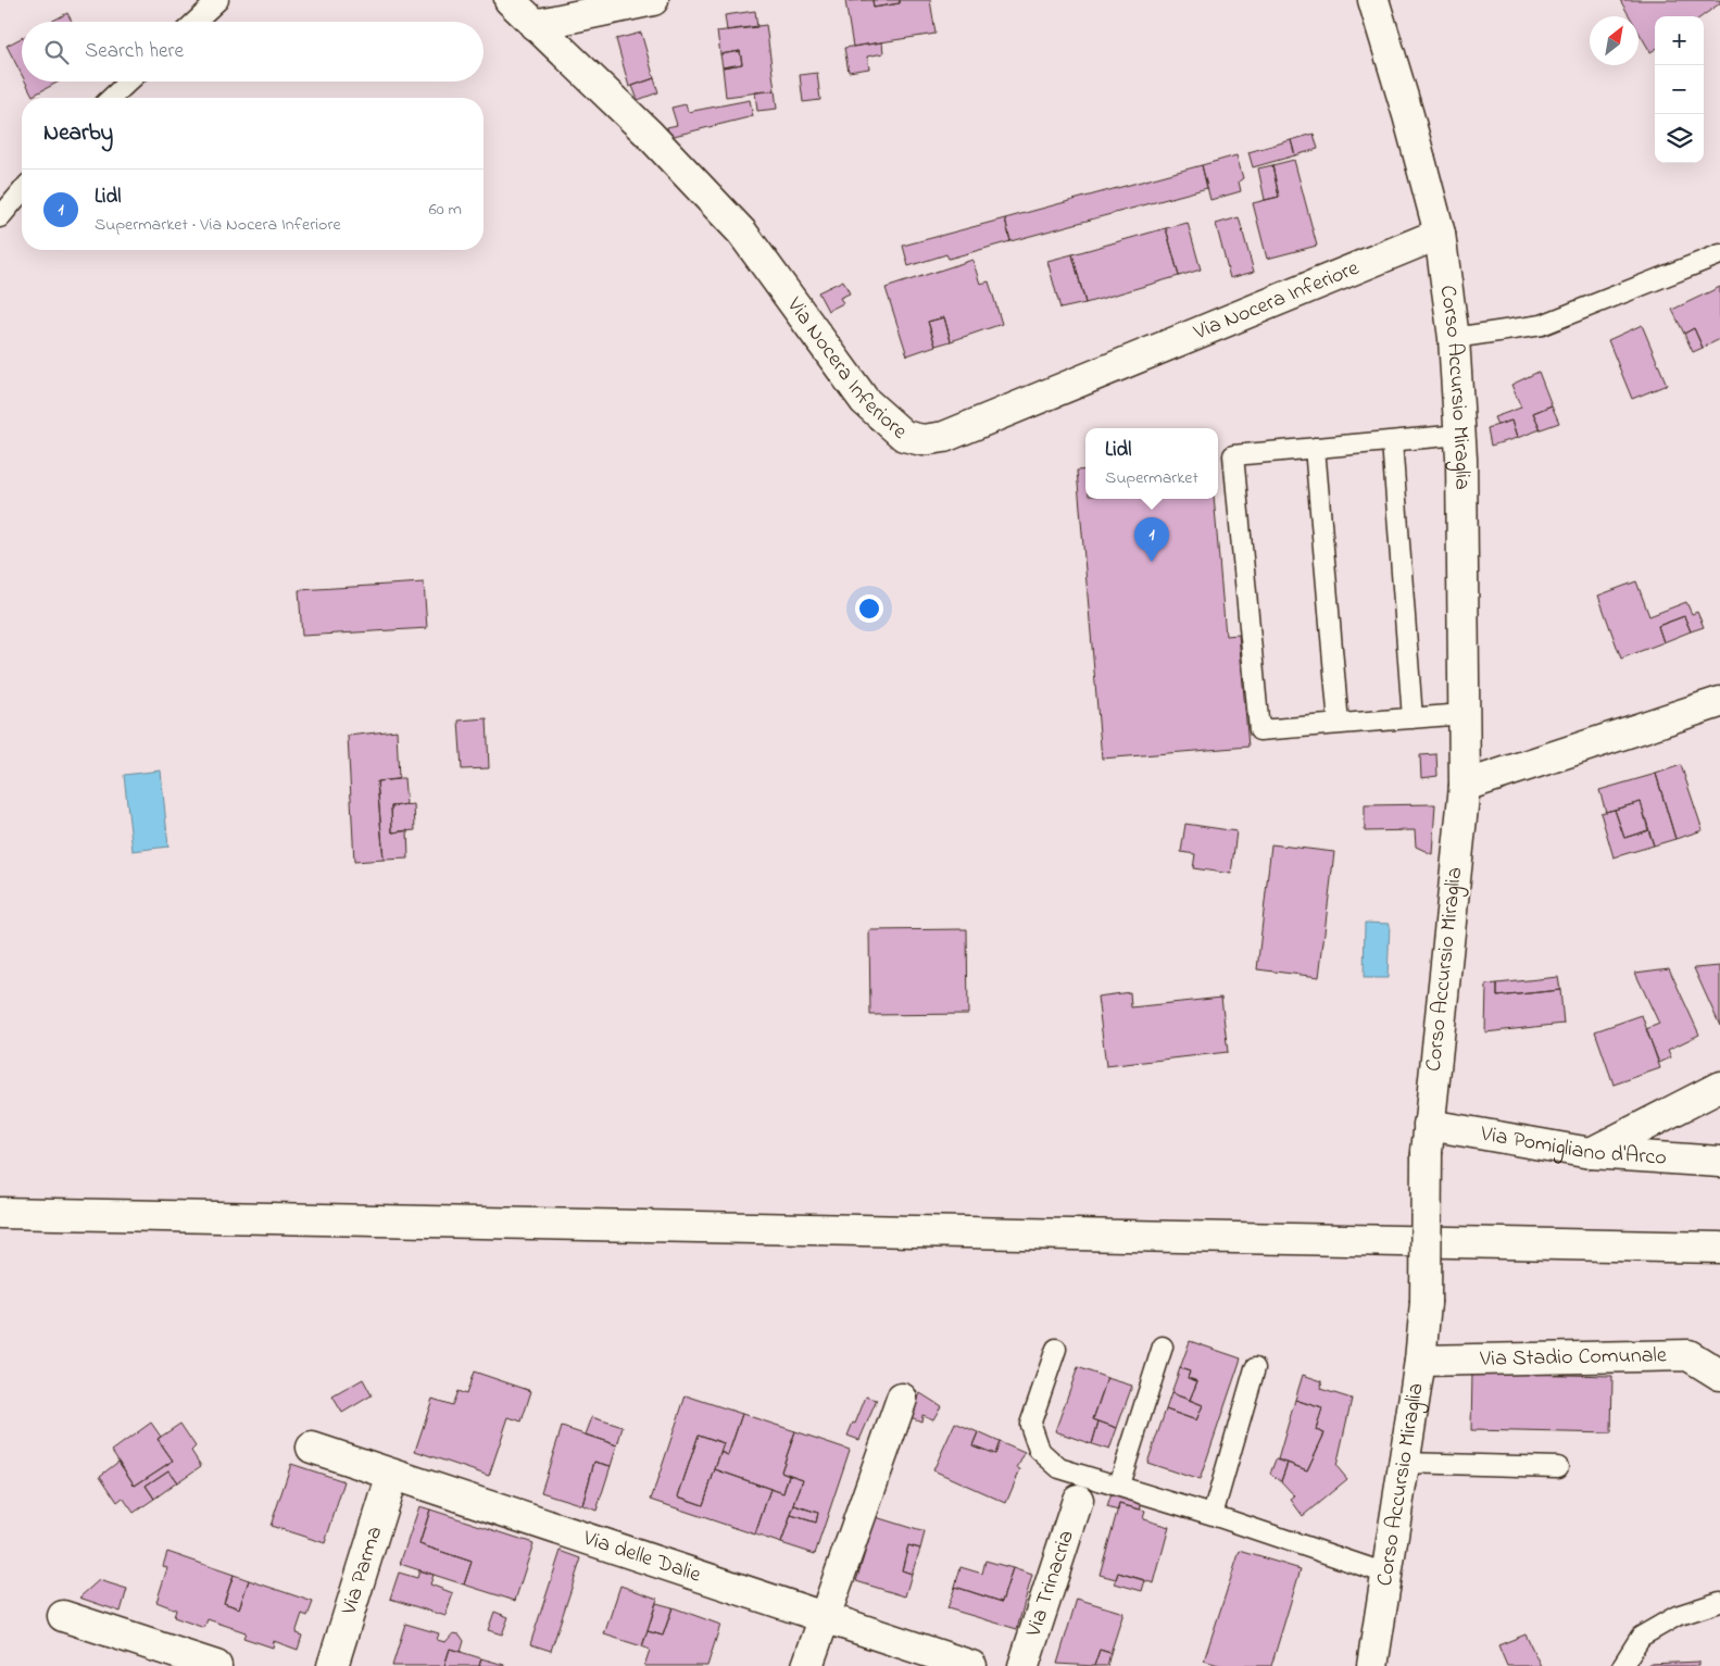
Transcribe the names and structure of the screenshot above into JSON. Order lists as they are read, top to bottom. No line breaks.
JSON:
{"streets":{"street":["Via Nocera Inferiore","Corso Accursio Miraglia","Via Pomigliano d'Arco","Via Stadio Comunale","Via delle Dalie","Via Parma","Via Trinacria"]},"crossings":[["Via Nocera Inferiore","Corso Accursio Miraglia"],["Corso Accursio Miraglia","Via Pomigliano d'Arco"],["Corso Accursio Miraglia","Via Stadio Comunale"],["Via delle Dalie","Via Parma"]],"north":"top right","page":{"map_buttons":["+","−"],"search":"Search here","heading":"Nearby","list":[{"mark":"1","name":"Lidl","note":"Supermarket · Via Nocera Inferiore","value":"60 m"}],"popup":["Lidl","Supermarket"],"pins":"1"}}
